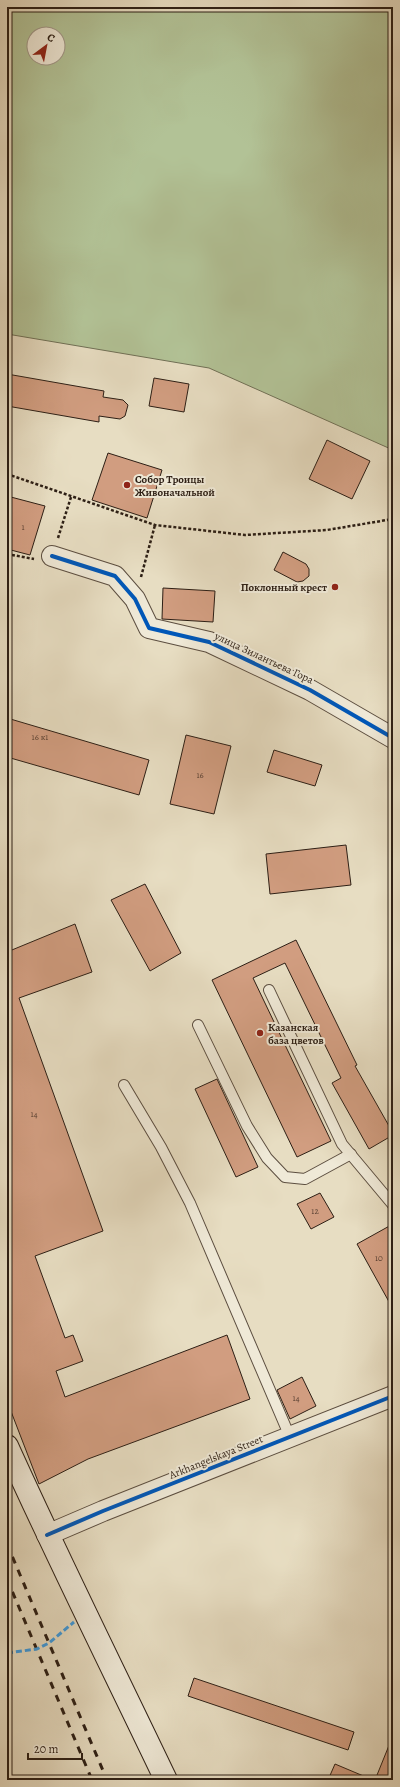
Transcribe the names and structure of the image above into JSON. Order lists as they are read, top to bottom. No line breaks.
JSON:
{"streets":{"street":["улица Зилантьева Гора","Arkhangelskaya Street"]},"places":["Собор Троицы Живоначальной","Поклонный крест","Казанская база цветов"],"house_numbers":["1","16 к1","16","14","12","10","14"],"scale_bar":"20 m","north":"top right"}
